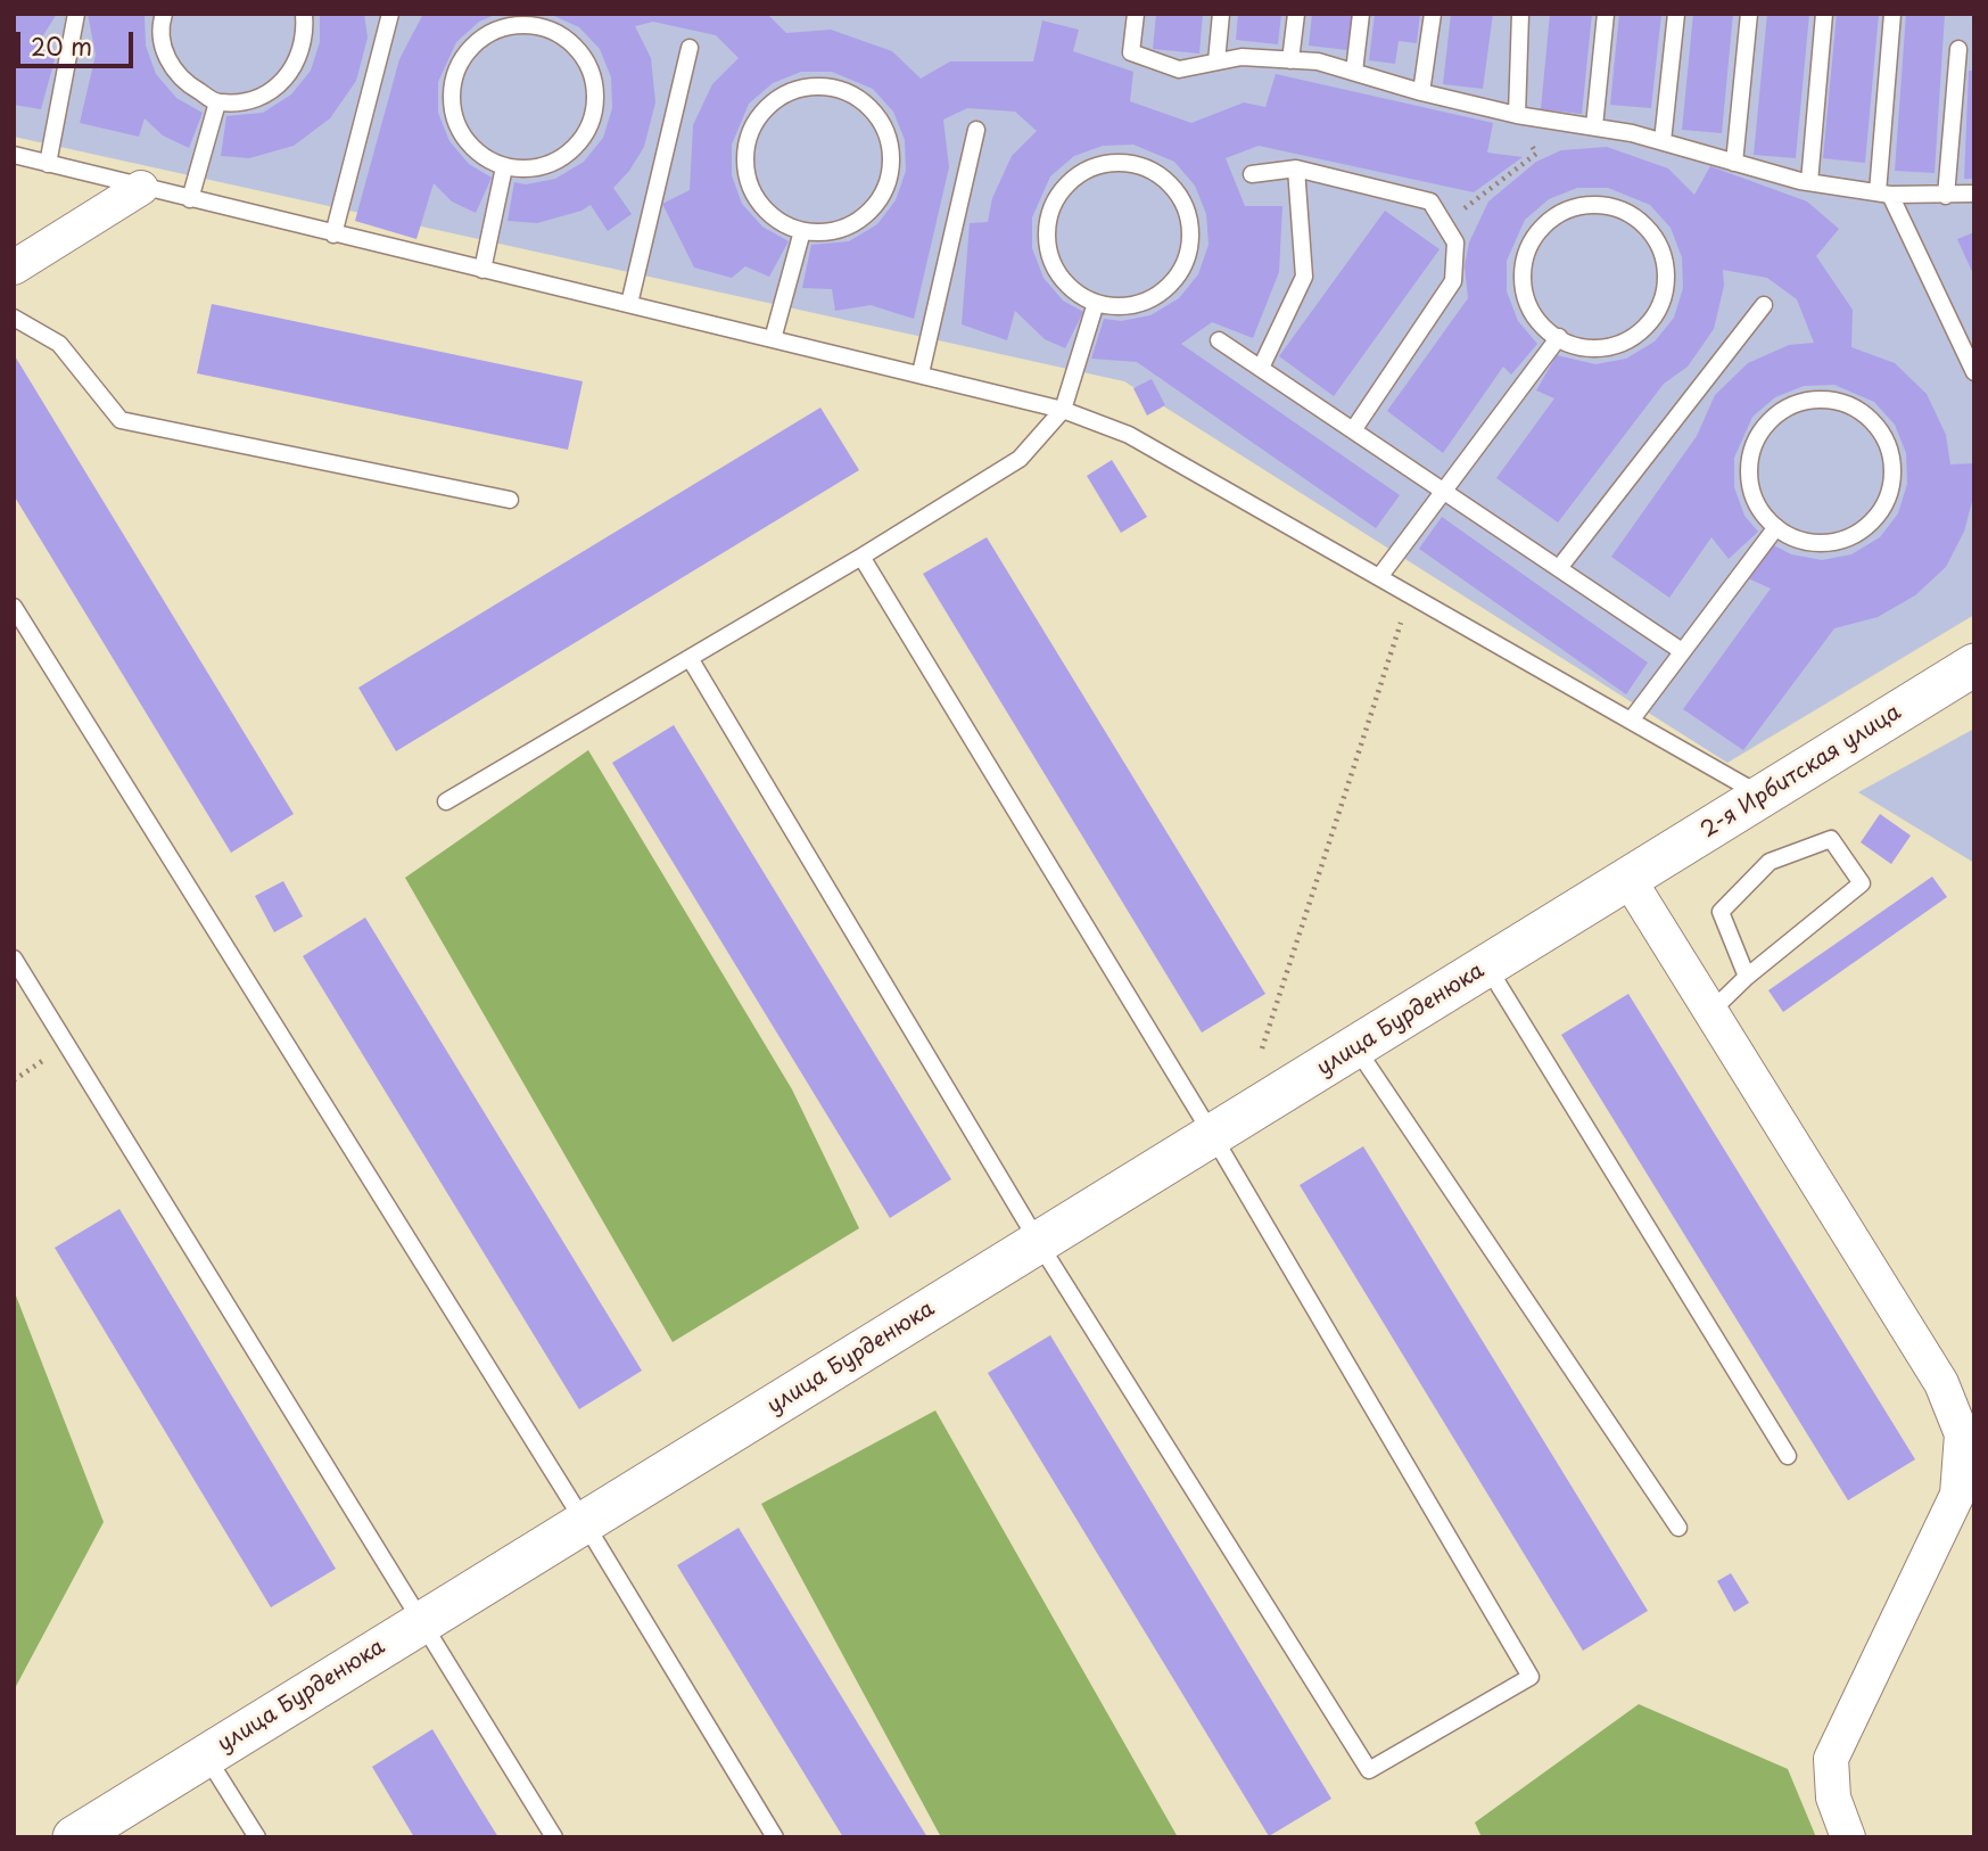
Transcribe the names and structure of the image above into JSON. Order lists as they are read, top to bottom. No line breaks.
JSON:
{"streets":{"street":["2-я Ирбитская улица","улица Бурденюка"]},"crossings":[["2-я Ирбитская улица","улица Бурденюка"]],"scale_bar":"20 m"}
